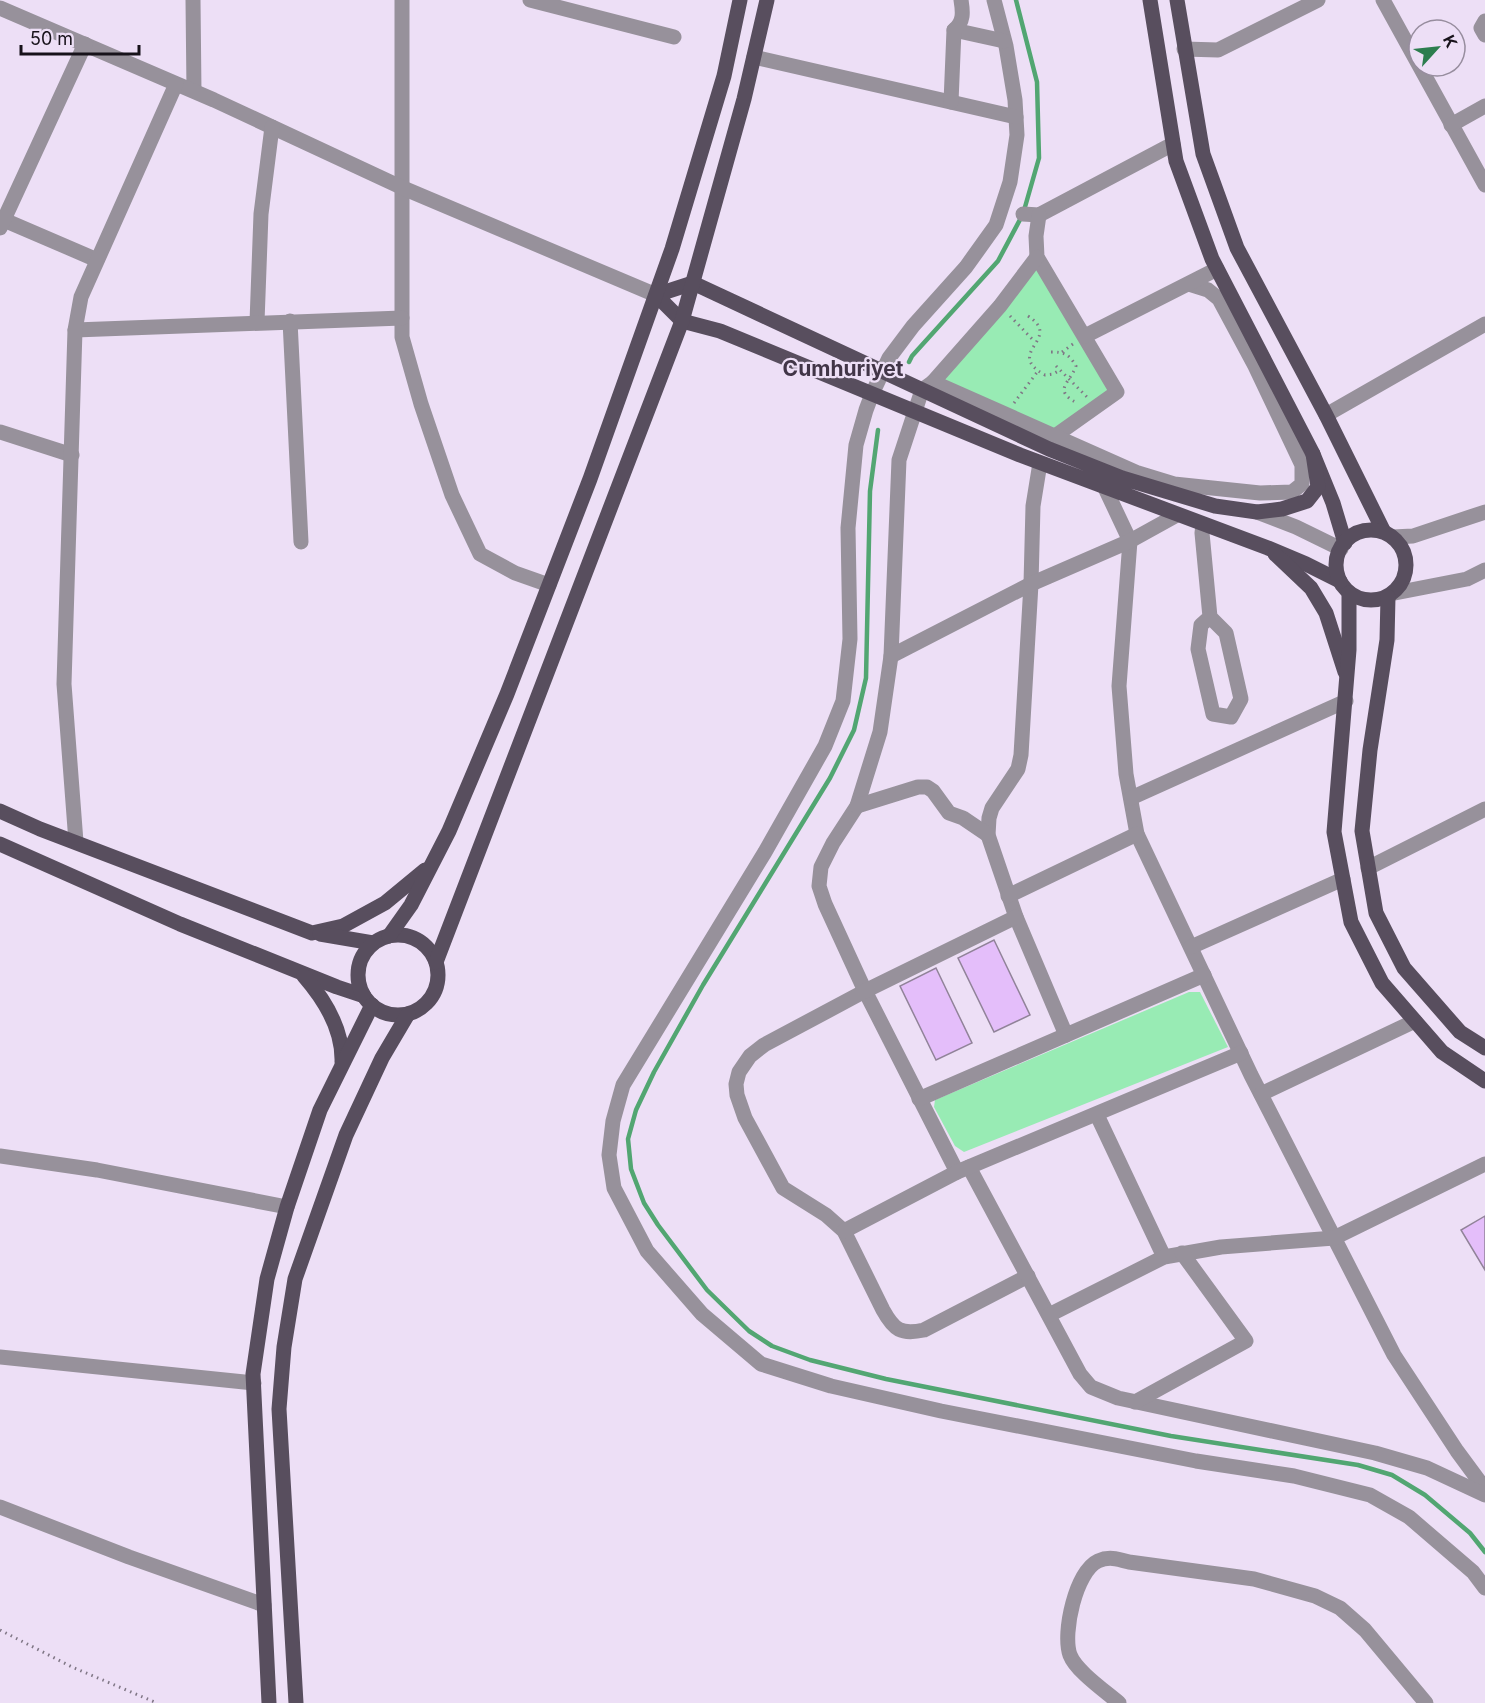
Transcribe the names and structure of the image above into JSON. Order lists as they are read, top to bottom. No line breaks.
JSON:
{"districts":["Cumhuriyet"],"scale_bar":"50 m","north":"top right"}
